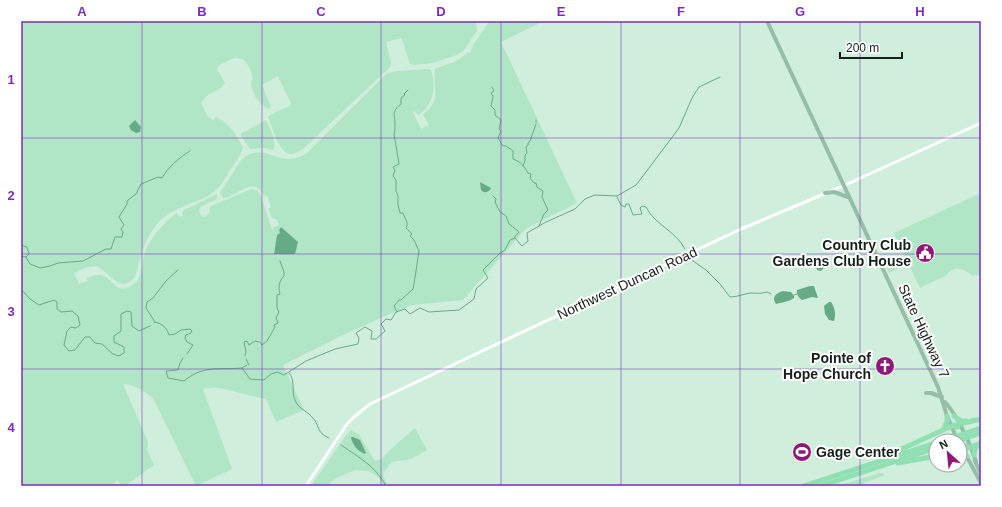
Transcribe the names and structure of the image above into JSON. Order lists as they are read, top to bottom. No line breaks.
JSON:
{"streets":{"main road":["State Highway 7"],"street":["Northwest Duncan Road"]},"crossings":[["Northwest Duncan Road","State Highway 7"]],"places":{"public building":["Country Club Gardens Club House"],"church":["Pointe of Hope Church"],"sports":["Gage Center"]},"scale_bar":"200 m","north":"top left","grid":{"columns":["A","B","C","D","E","F","G","H"],"rows":["1","2","3","4"]}}
